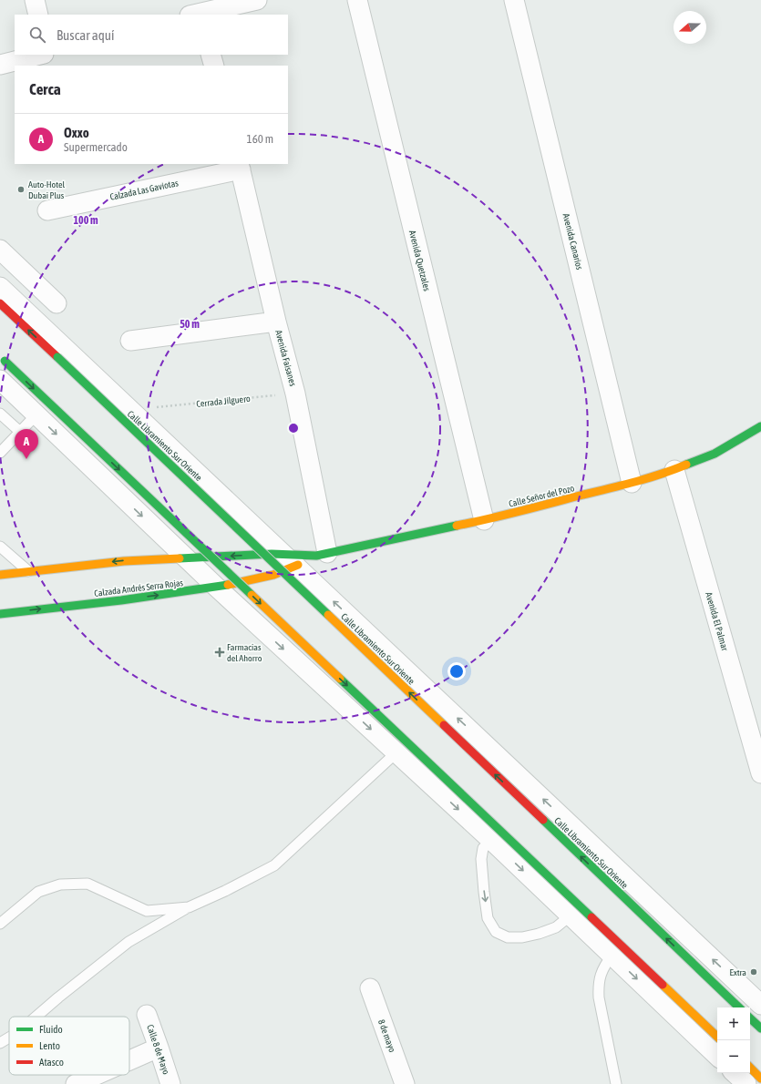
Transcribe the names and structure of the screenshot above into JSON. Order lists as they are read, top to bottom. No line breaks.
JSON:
{"streets":{"main road":["Calle Libramiento Sur Oriente","Calle Señor del Pozo","Calzada Andrés Serra Rojas"],"street":["Calzada Las Gaviotas","Avenida Canarios","Avenida Quetzales","Avenida Faisanes","Avenida El Palmar","8 de mayo","Calle 8 de Mayo"],"path":["Cerrada Jilguero"]},"crossings":[["Calzada Las Gaviotas","Avenida Faisanes"],["Avenida Canarios","Calle Señor del Pozo"],["Avenida Quetzales","Calle Señor del Pozo"],["Avenida Faisanes","Cerrada Jilguero"],["Avenida Faisanes","Calle Señor del Pozo"],["Calle Señor del Pozo","Calzada Andrés Serra Rojas"],["Calle Señor del Pozo","Avenida El Palmar"]],"places":{"other":["Auto-Hotel Dubai Plus","Extra"],"health":["Farmacias del Ahorro"]},"legend":["Fluido","Lento","Atasco"],"north":"left","page":{"search":"Buscar aquí","heading":"Cerca","list":[{"mark":"A","name":"Oxxo","note":"Supermercado","value":"160 m"}],"pins":"A","map_buttons":["+","−"]},"rings":["100 m","50 m"]}
